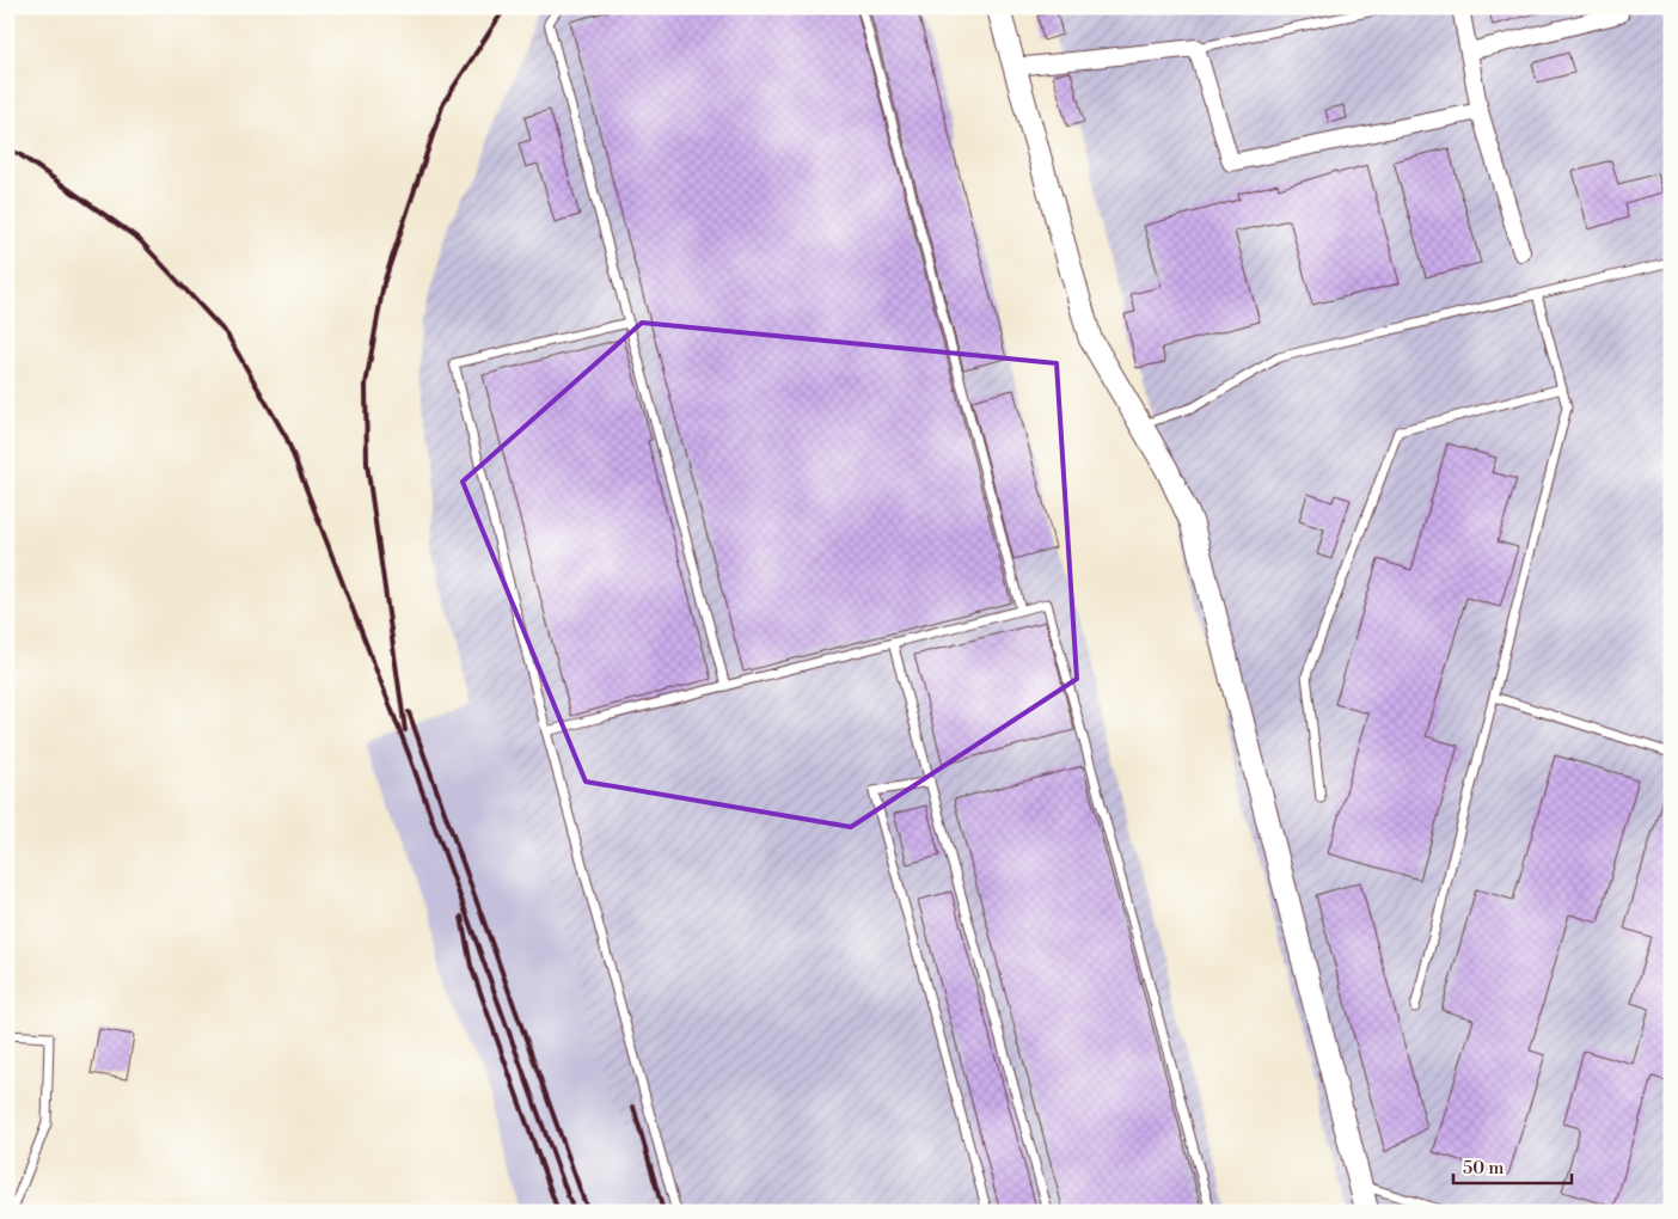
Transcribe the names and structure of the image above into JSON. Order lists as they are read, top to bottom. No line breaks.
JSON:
{"scale_bar":"50 m"}
